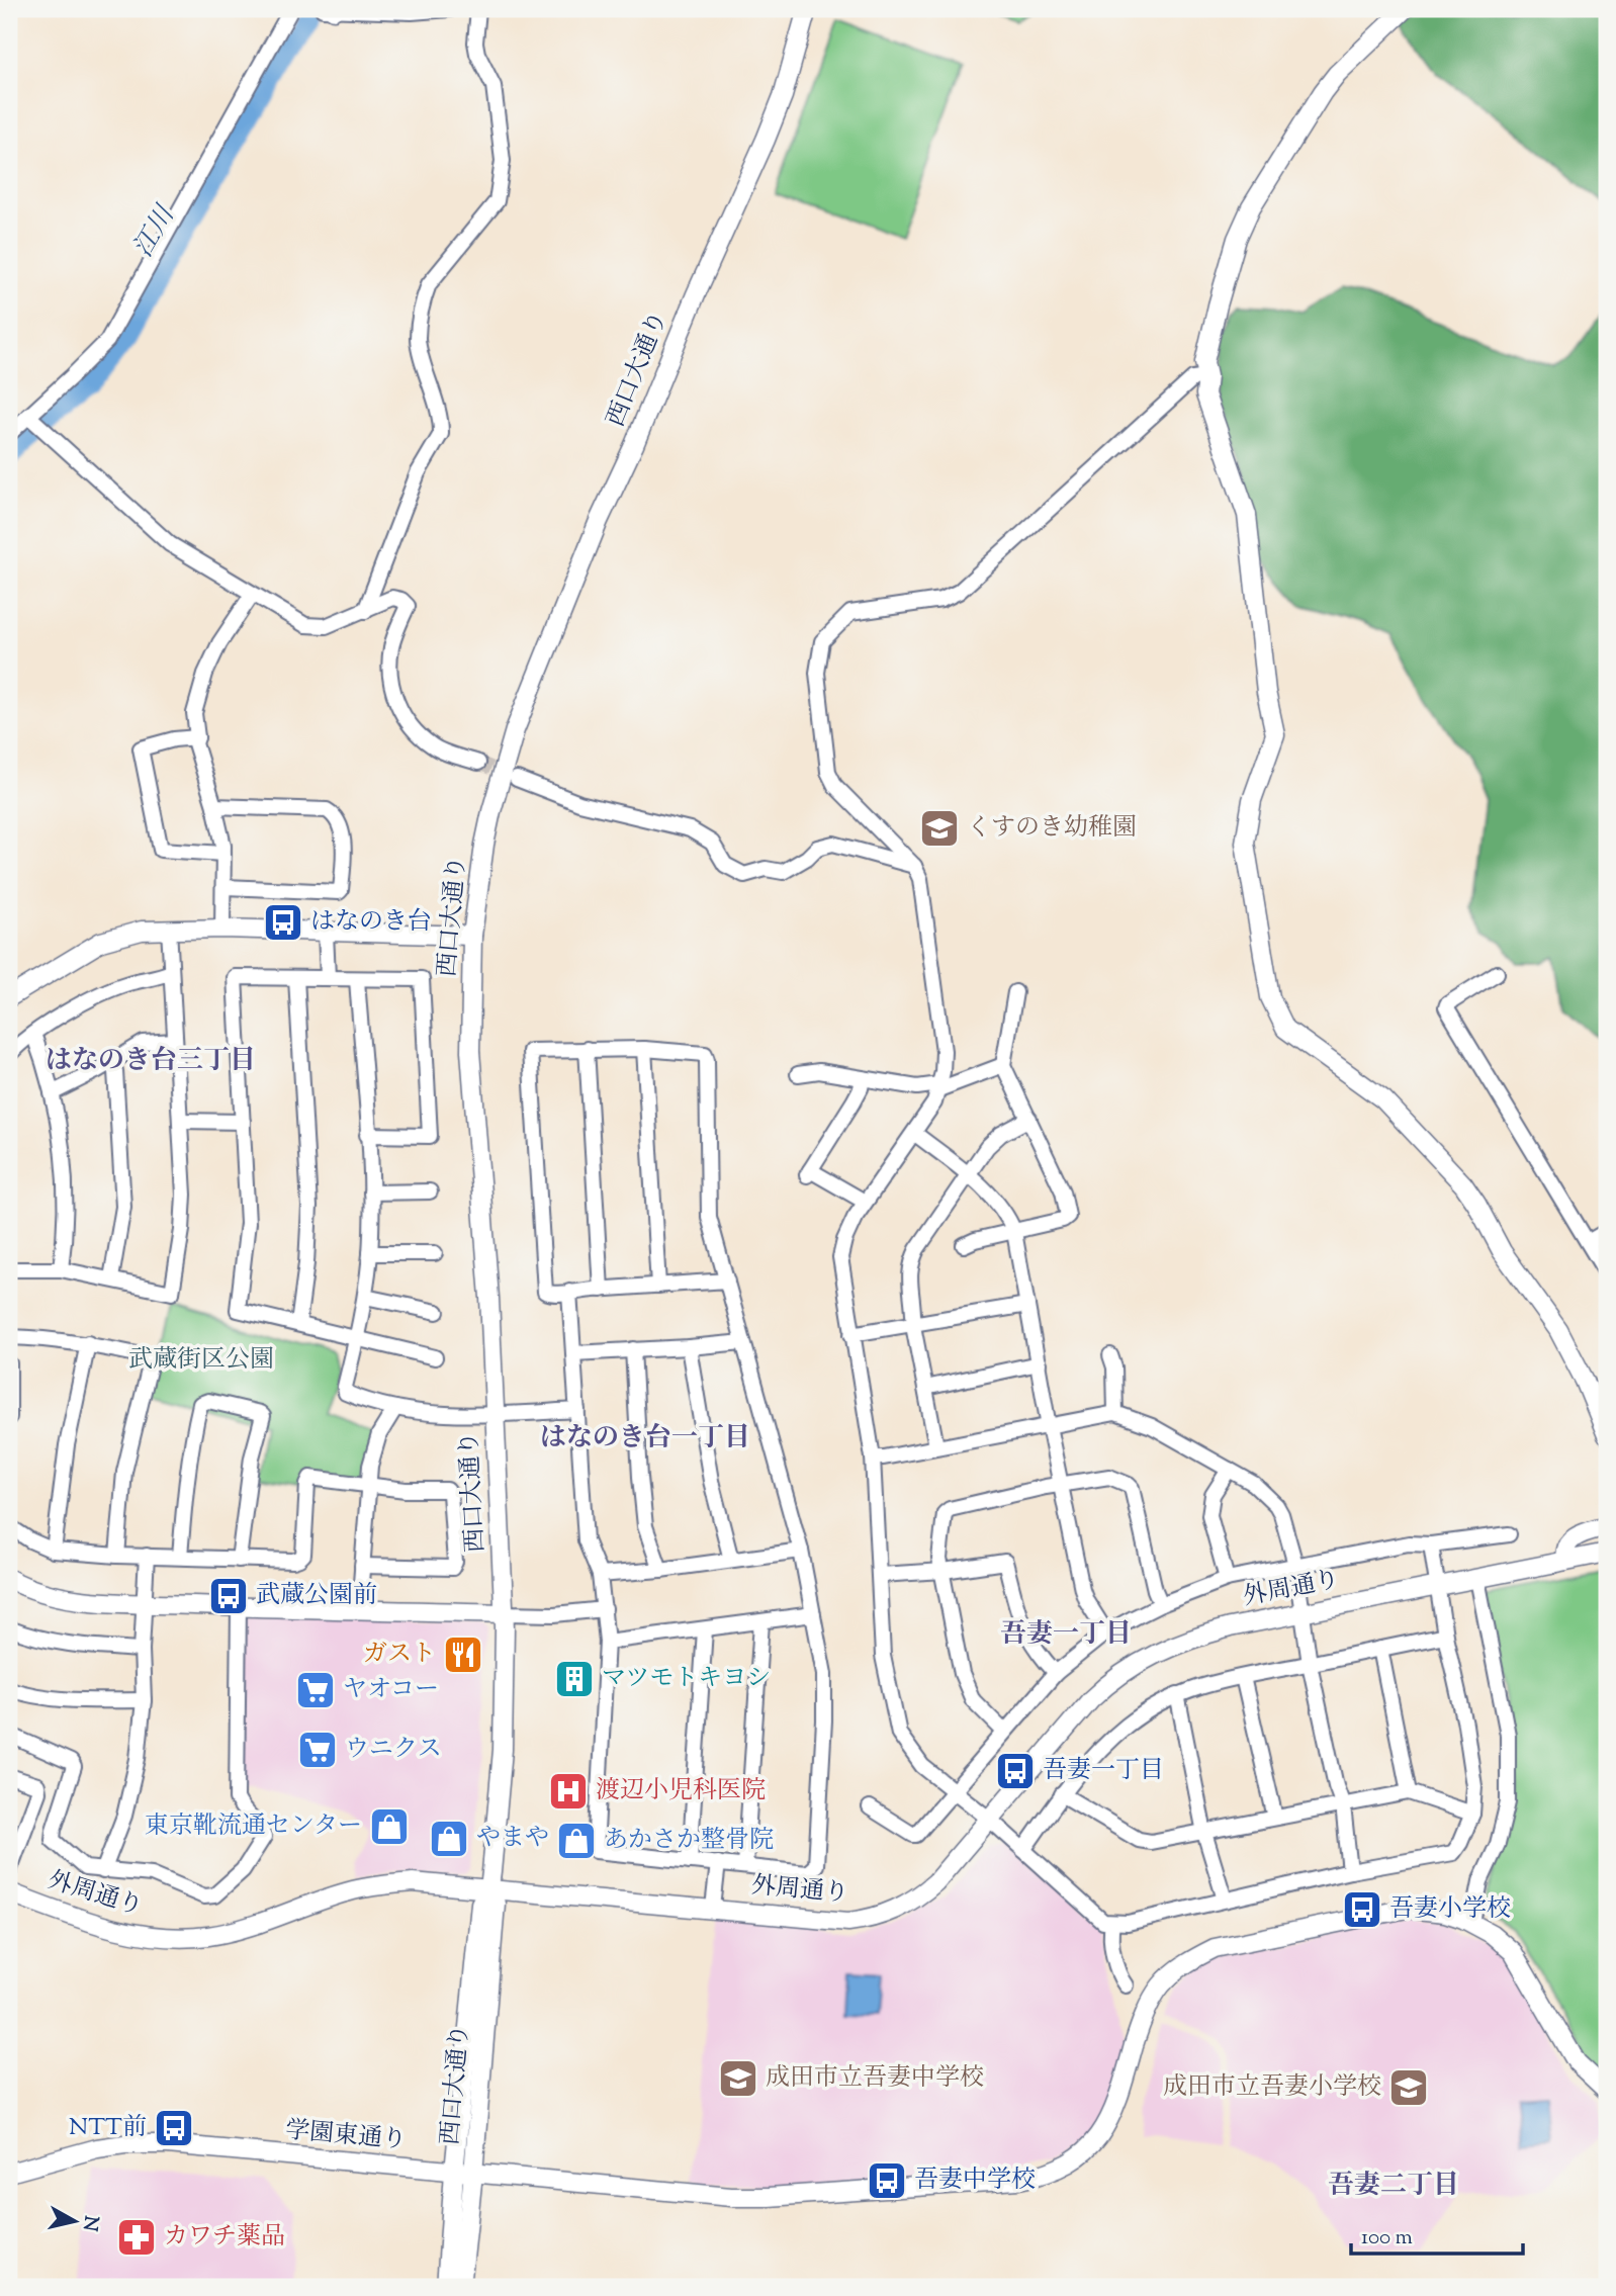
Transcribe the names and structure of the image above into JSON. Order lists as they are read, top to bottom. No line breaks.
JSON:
{"streets":{"street":["西口大通り","外周通り","学園東通り"]},"crossings":[["西口大通り","外周通り"],["西口大通り","学園東通り"]],"districts":["はなのき台三丁目","はなのき台一丁目","吾妻一丁目","吾妻二丁目"],"water":["江川"],"parks":["武蔵街区公園"],"places":{"school or university":["くすのき幼稚園","成田市立吾妻中学校","成田市立吾妻小学校"],"bus stop":["はなのき台","武蔵公園前","吾妻一丁目","吾妻小学校","NTT前","吾妻中学校"],"restaurant":["ガスト"],"building":["マツモトキヨシ"],"supermarket":["ヤオコー","ウニクス"],"hospital":["渡辺小児科医院"],"shop":["東京靴流通センター","やまや","あかさか整骨院"],"pharmacy":["カワチ薬品"]},"scale_bar":"100 m","north":"right"}
